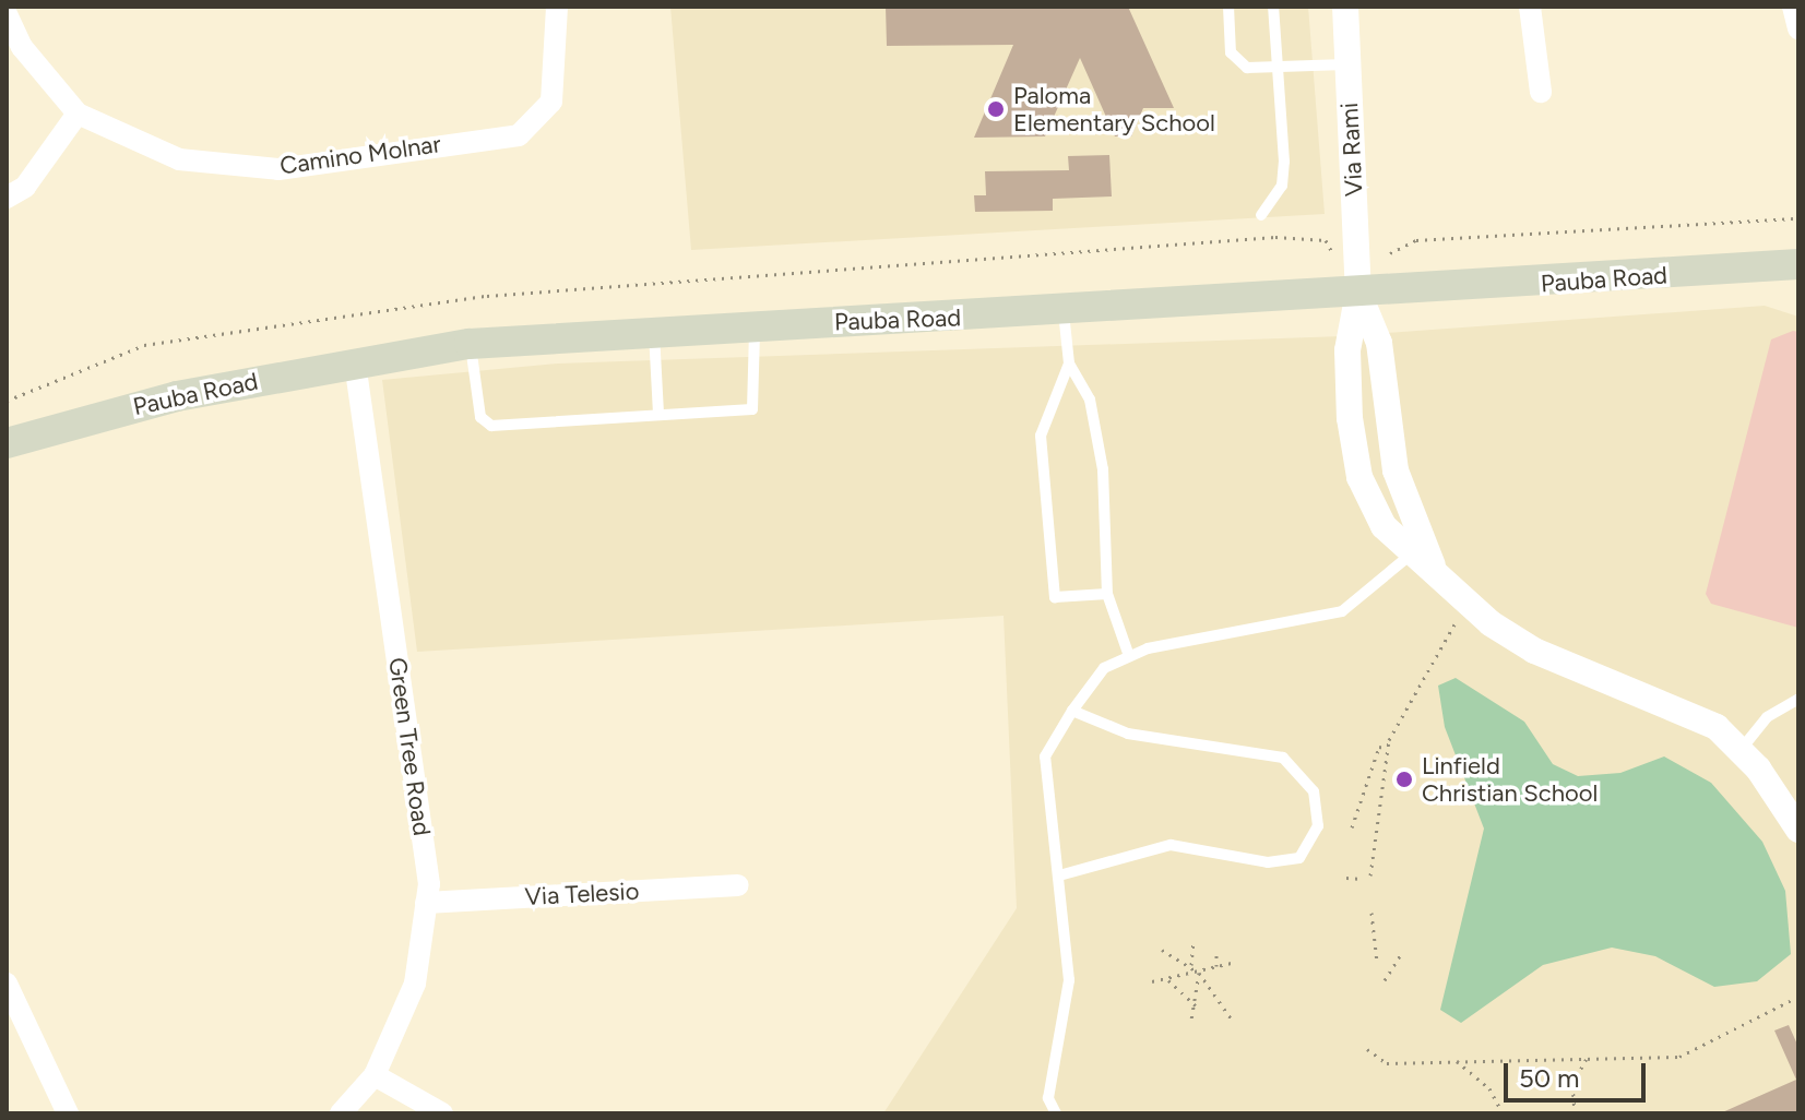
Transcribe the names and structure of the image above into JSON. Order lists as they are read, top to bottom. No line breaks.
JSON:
{"streets":{"main road":["Pauba Road"],"street":["Via Rami","Camino Molnar","Green Tree Road","Via Telesio"]},"crossings":[["Via Rami","Pauba Road"],["Pauba Road","Green Tree Road"],["Green Tree Road","Via Telesio"]],"places":["Paloma Elementary School","Linfield Christian School"],"scale_bar":"50 m"}
